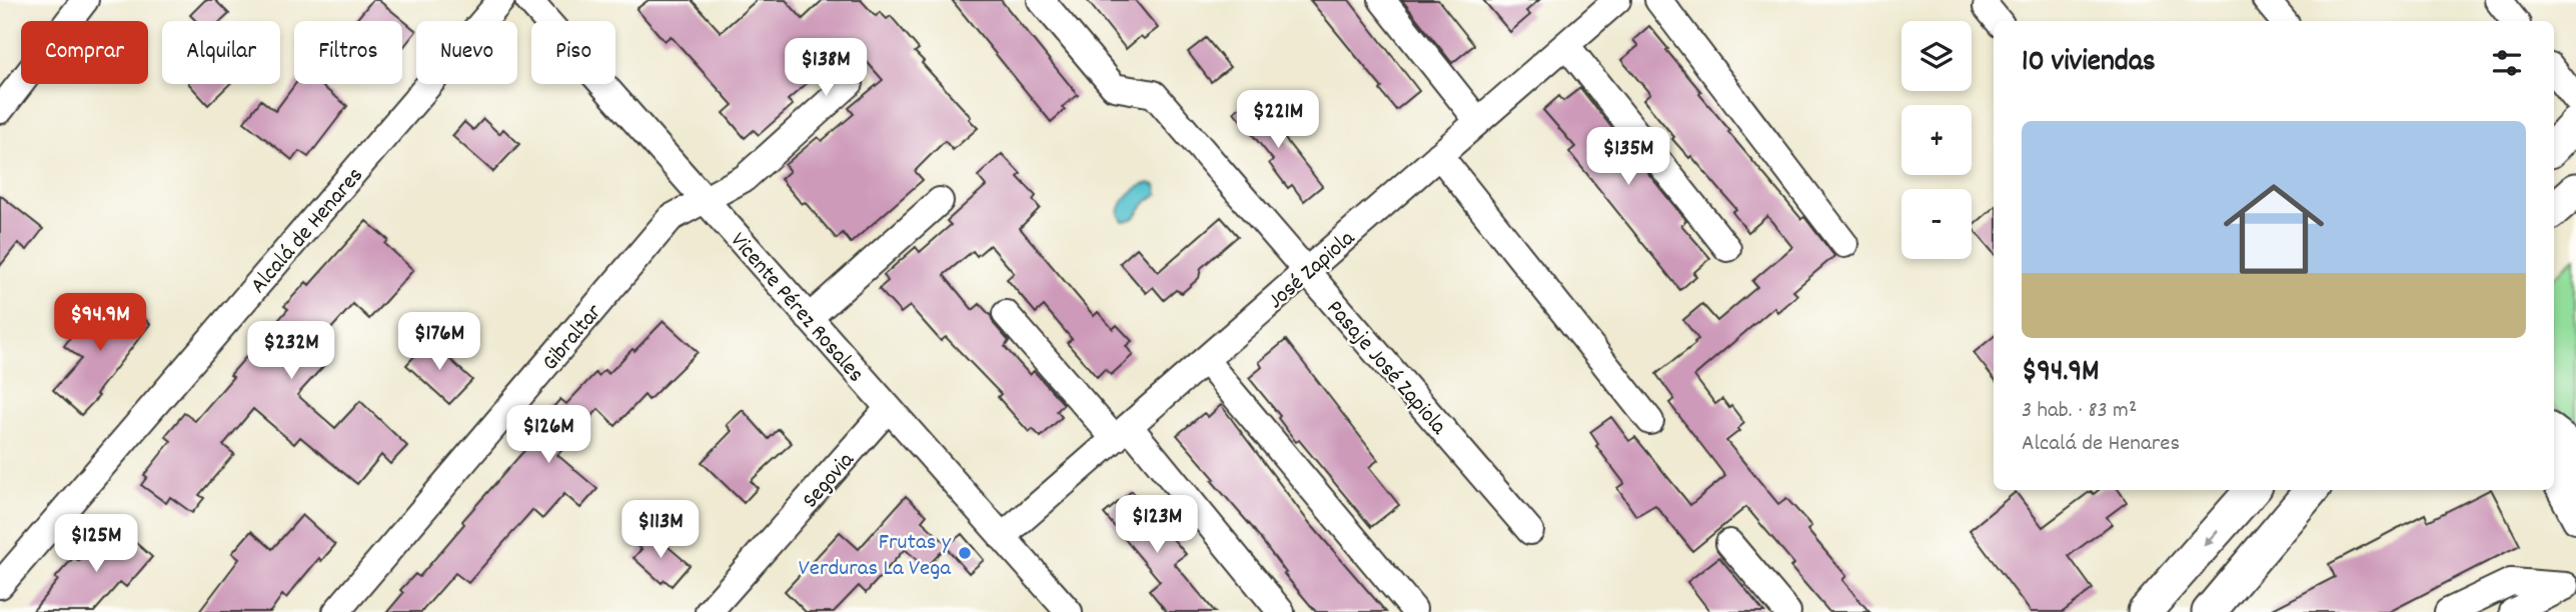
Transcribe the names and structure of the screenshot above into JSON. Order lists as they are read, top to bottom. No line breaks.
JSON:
{"streets":{"street":["Alcalá de Henares","José Zapiola","Vicente Pérez Rosales","Gibraltar","Pasaje José Zapiola","Segovia"]},"crossings":[["José Zapiola","Vicente Pérez Rosales"],["José Zapiola","Pasaje José Zapiola"],["Vicente Pérez Rosales","Gibraltar"],["Vicente Pérez Rosales","Segovia"]],"places":["Frutas y Verduras La Vega"],"page":{"map_buttons":["+","−"],"chip":["Comprar","Alquilar","Filtros","Nuevo","Piso"],"heading":"10 viviendas","price":["$138M","$221M","$135M","$94.9M","$176M","$232M","$126M","$123M","$113M","$125M"],"list":[{"name":"$94.9M","note":"3 hab. · 83 m² · Alcalá de Henares"}]}}
